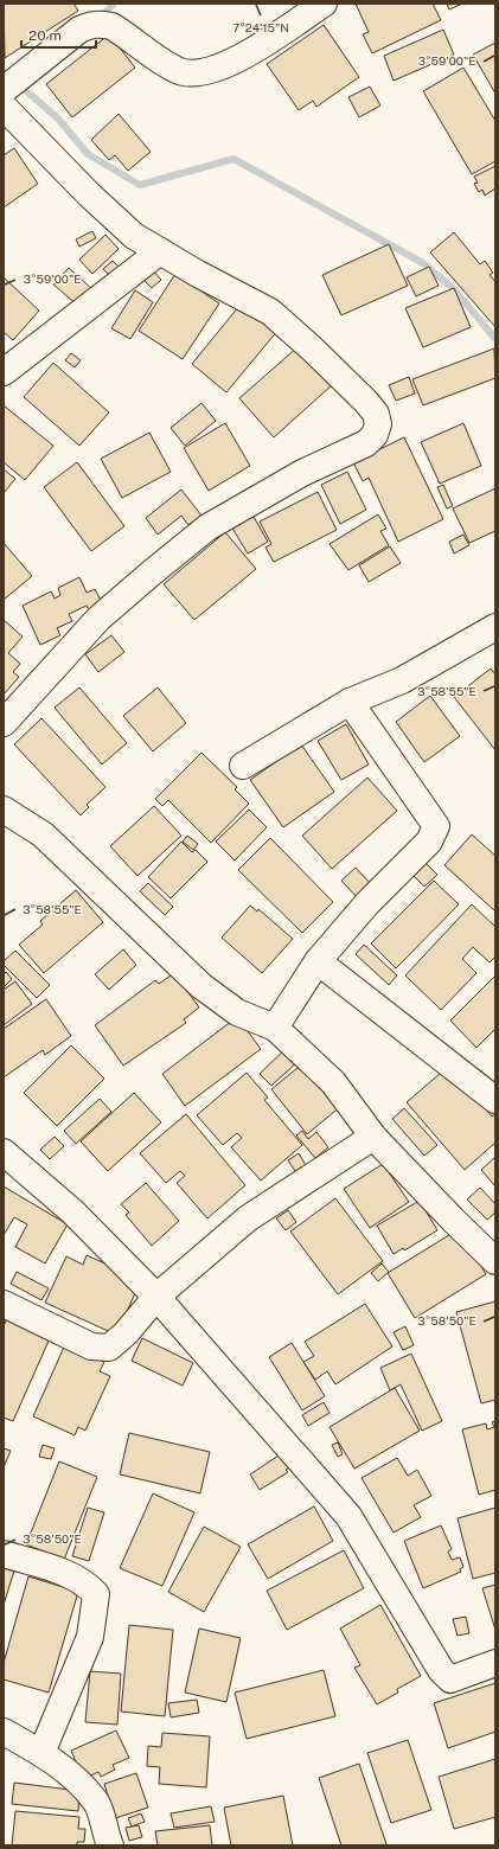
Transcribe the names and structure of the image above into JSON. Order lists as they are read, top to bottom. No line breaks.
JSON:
{"scale_bar":"20 m","coordinates":["7°24'15\"N","3°59'00\"E","3°58'55\"E","3°58'50\"E"]}
